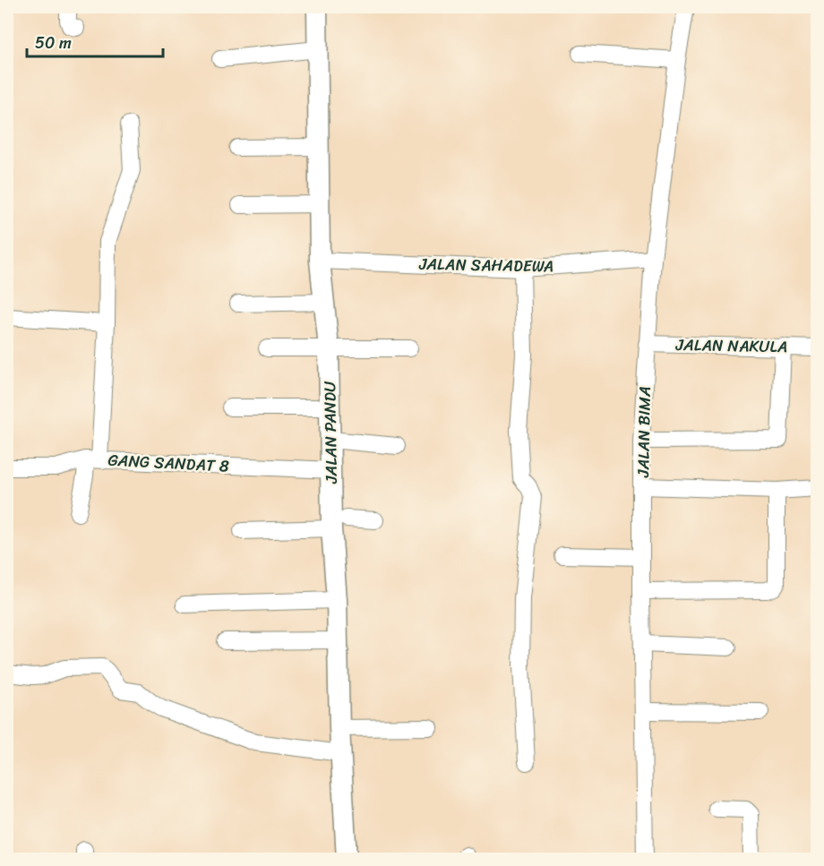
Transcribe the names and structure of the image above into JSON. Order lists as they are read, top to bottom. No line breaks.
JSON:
{"streets":{"street":["JALAN SAHADEWA","JALAN NAKULA","JALAN BIMA","JALAN PANDU","GANG SANDAT 8"]},"crossings":[["JALAN SAHADEWA","JALAN BIMA"],["JALAN SAHADEWA","JALAN PANDU"],["JALAN NAKULA","JALAN BIMA"],["JALAN PANDU","GANG SANDAT 8"]],"scale_bar":"50 m"}
